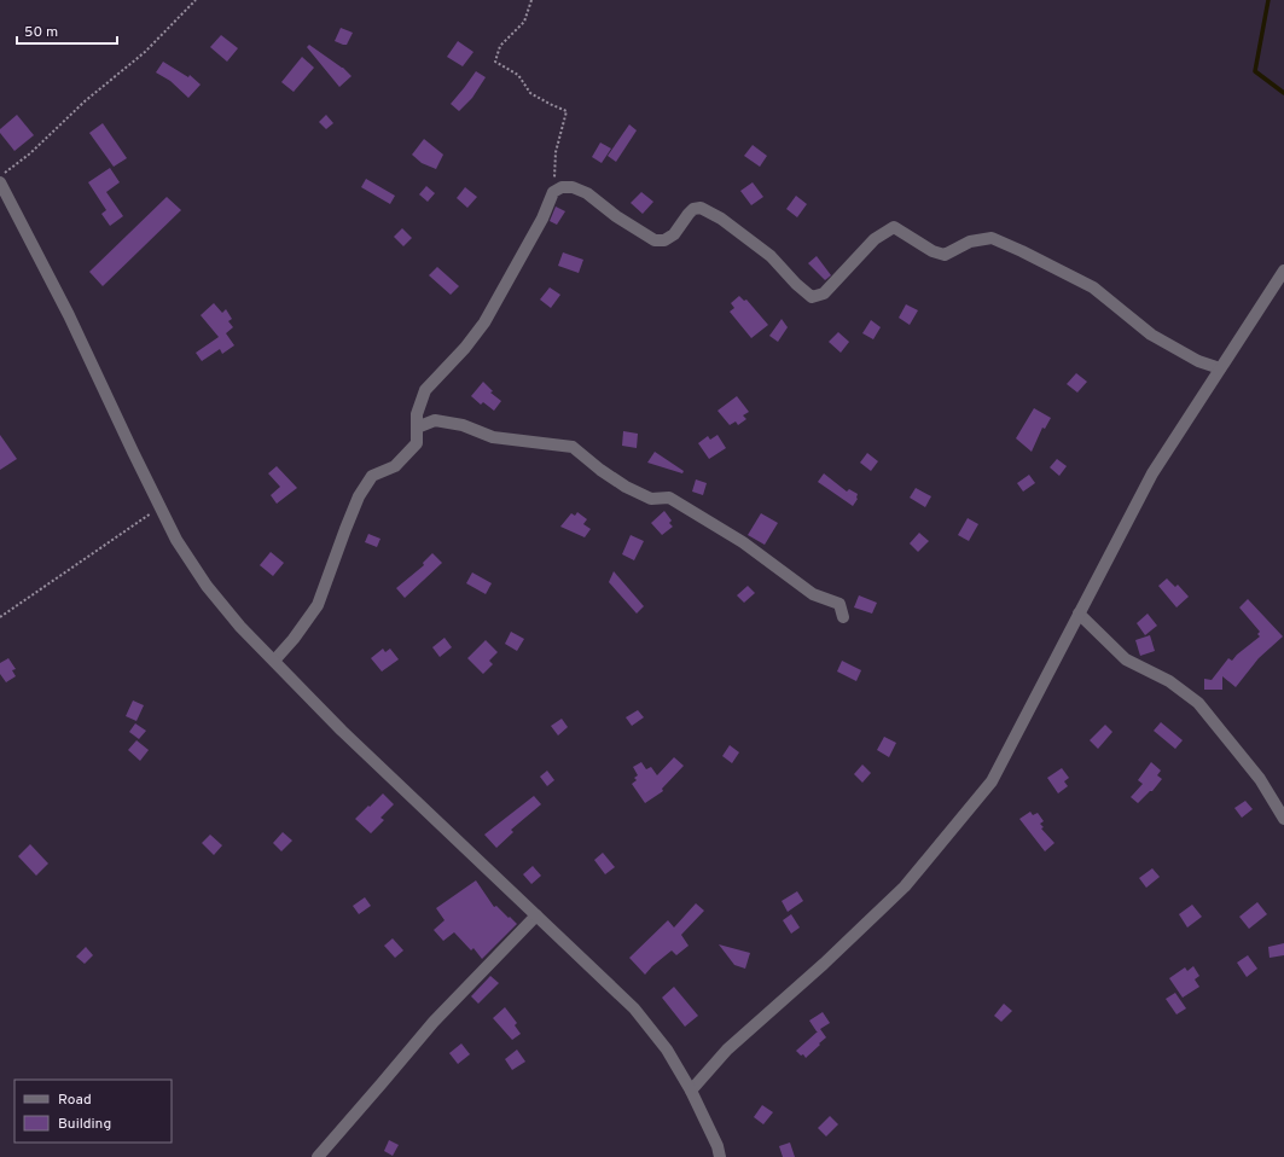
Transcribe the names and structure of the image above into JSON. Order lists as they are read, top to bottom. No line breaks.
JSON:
{"legend":["Road","Building"],"scale_bar":"50 m"}
